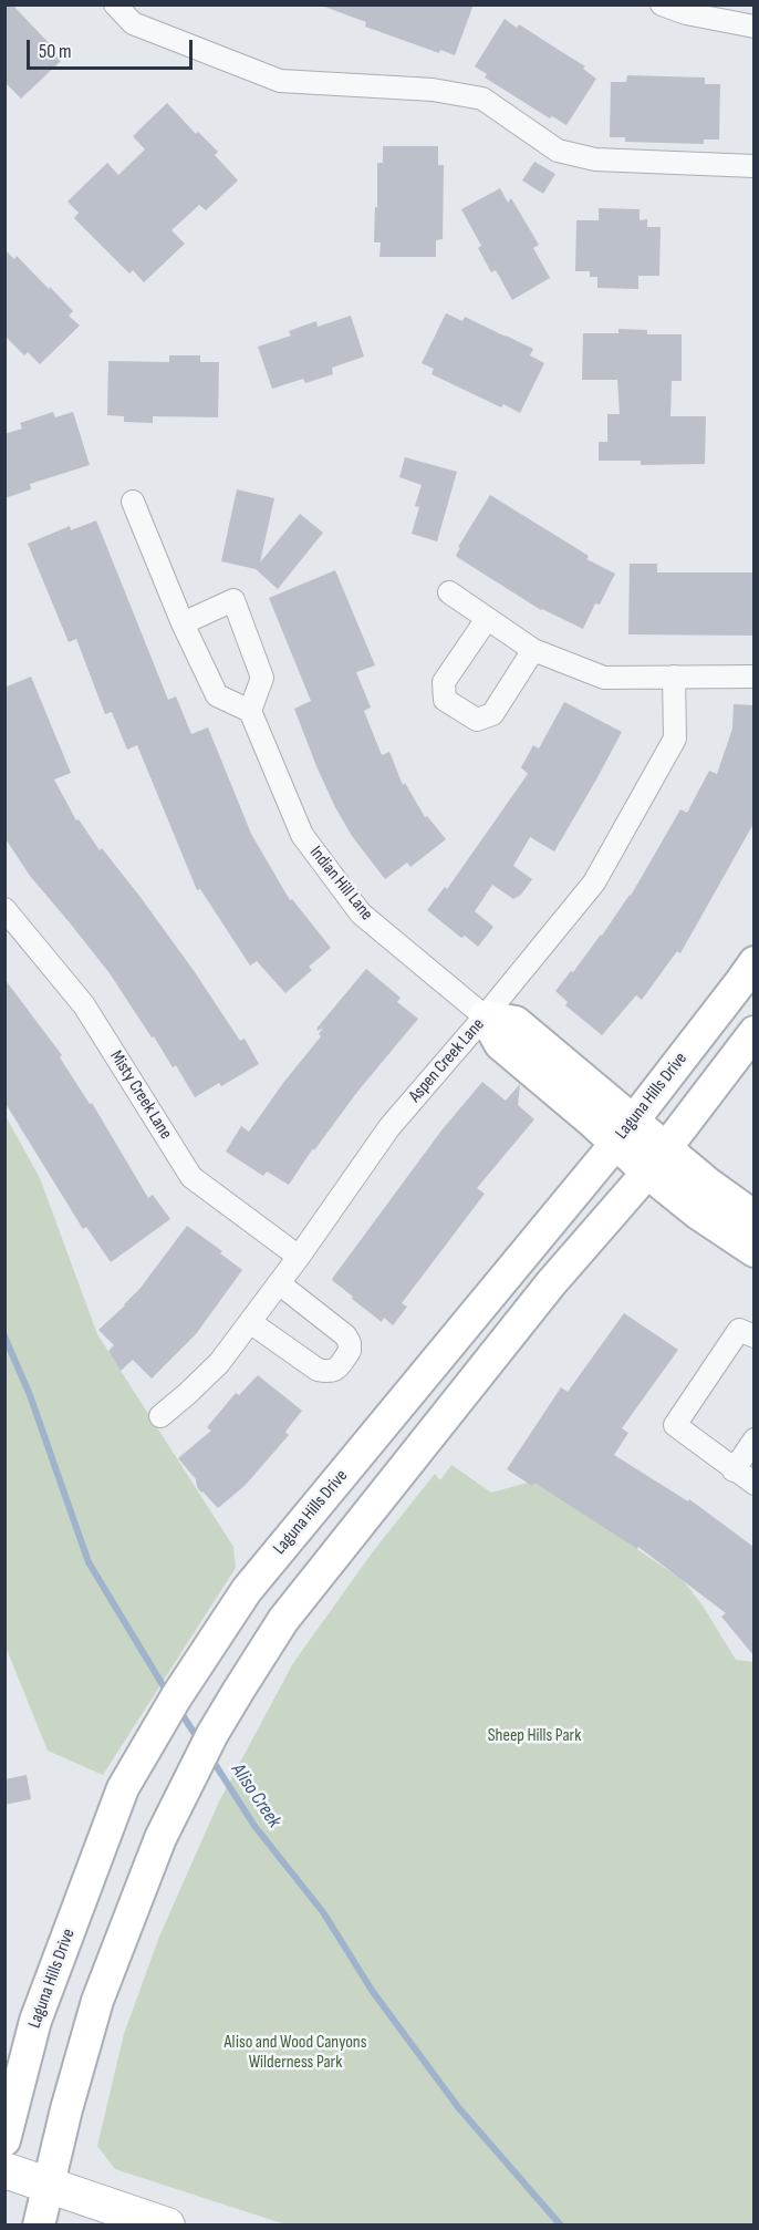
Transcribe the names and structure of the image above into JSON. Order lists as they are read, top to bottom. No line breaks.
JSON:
{"streets":{"main road":["Indian Hill Lane","Laguna Hills Drive"],"street":["Aspen Creek Lane","Misty Creek Lane"]},"crossings":[["Indian Hill Lane","Aspen Creek Lane"],["Indian Hill Lane","Laguna Hills Drive"],["Aspen Creek Lane","Misty Creek Lane"]],"water":["Aliso Creek"],"parks":["Sheep Hills Park","Aliso and Wood Canyons Wilderness Park"],"scale_bar":"50 m"}
